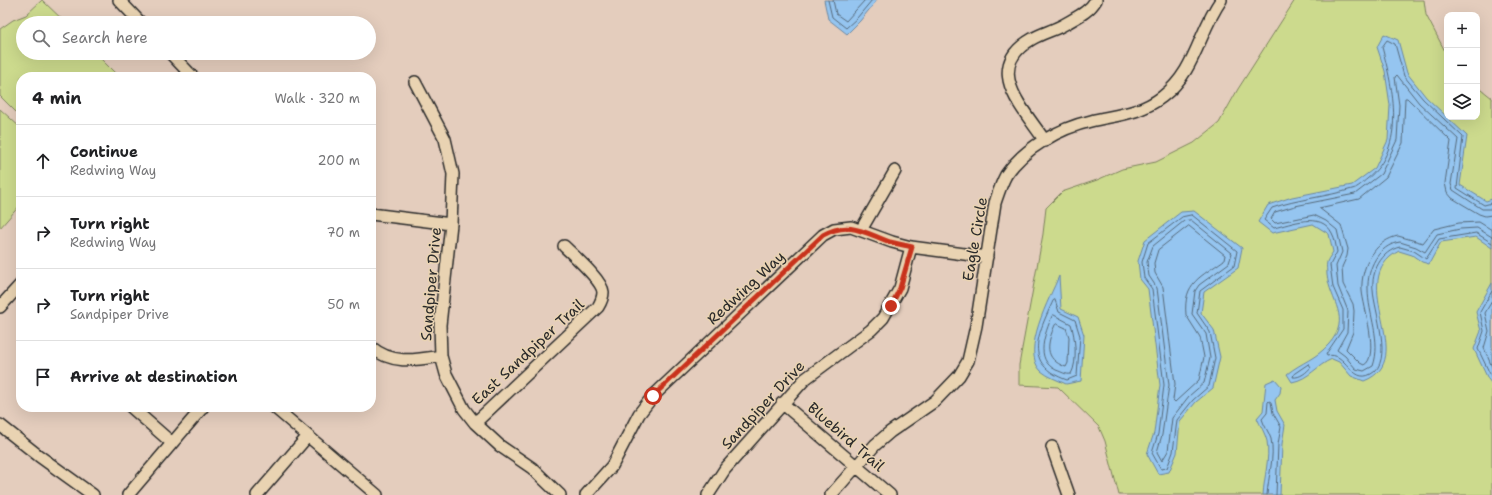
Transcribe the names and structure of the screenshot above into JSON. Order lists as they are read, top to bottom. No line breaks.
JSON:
{"streets":{"street":["Eagle Circle","Sandpiper Drive","Redwing Way","East Sandpiper Trail","Bluebird Trail"]},"crossings":[["Eagle Circle","Redwing Way"],["Eagle Circle","Bluebird Trail"],["Sandpiper Drive","Redwing Way"],["Sandpiper Drive","East Sandpiper Trail"],["Sandpiper Drive","Bluebird Trail"]],"page":{"map_buttons":["+","−"],"search":"Search here","heading":["4 min","Walk · 320 m"],"list":[["Continue","Redwing Way","200 m"],["Turn right","Redwing Way","70 m"],["Turn right","Sandpiper Drive","50 m"],"Arrive at destination"]}}
